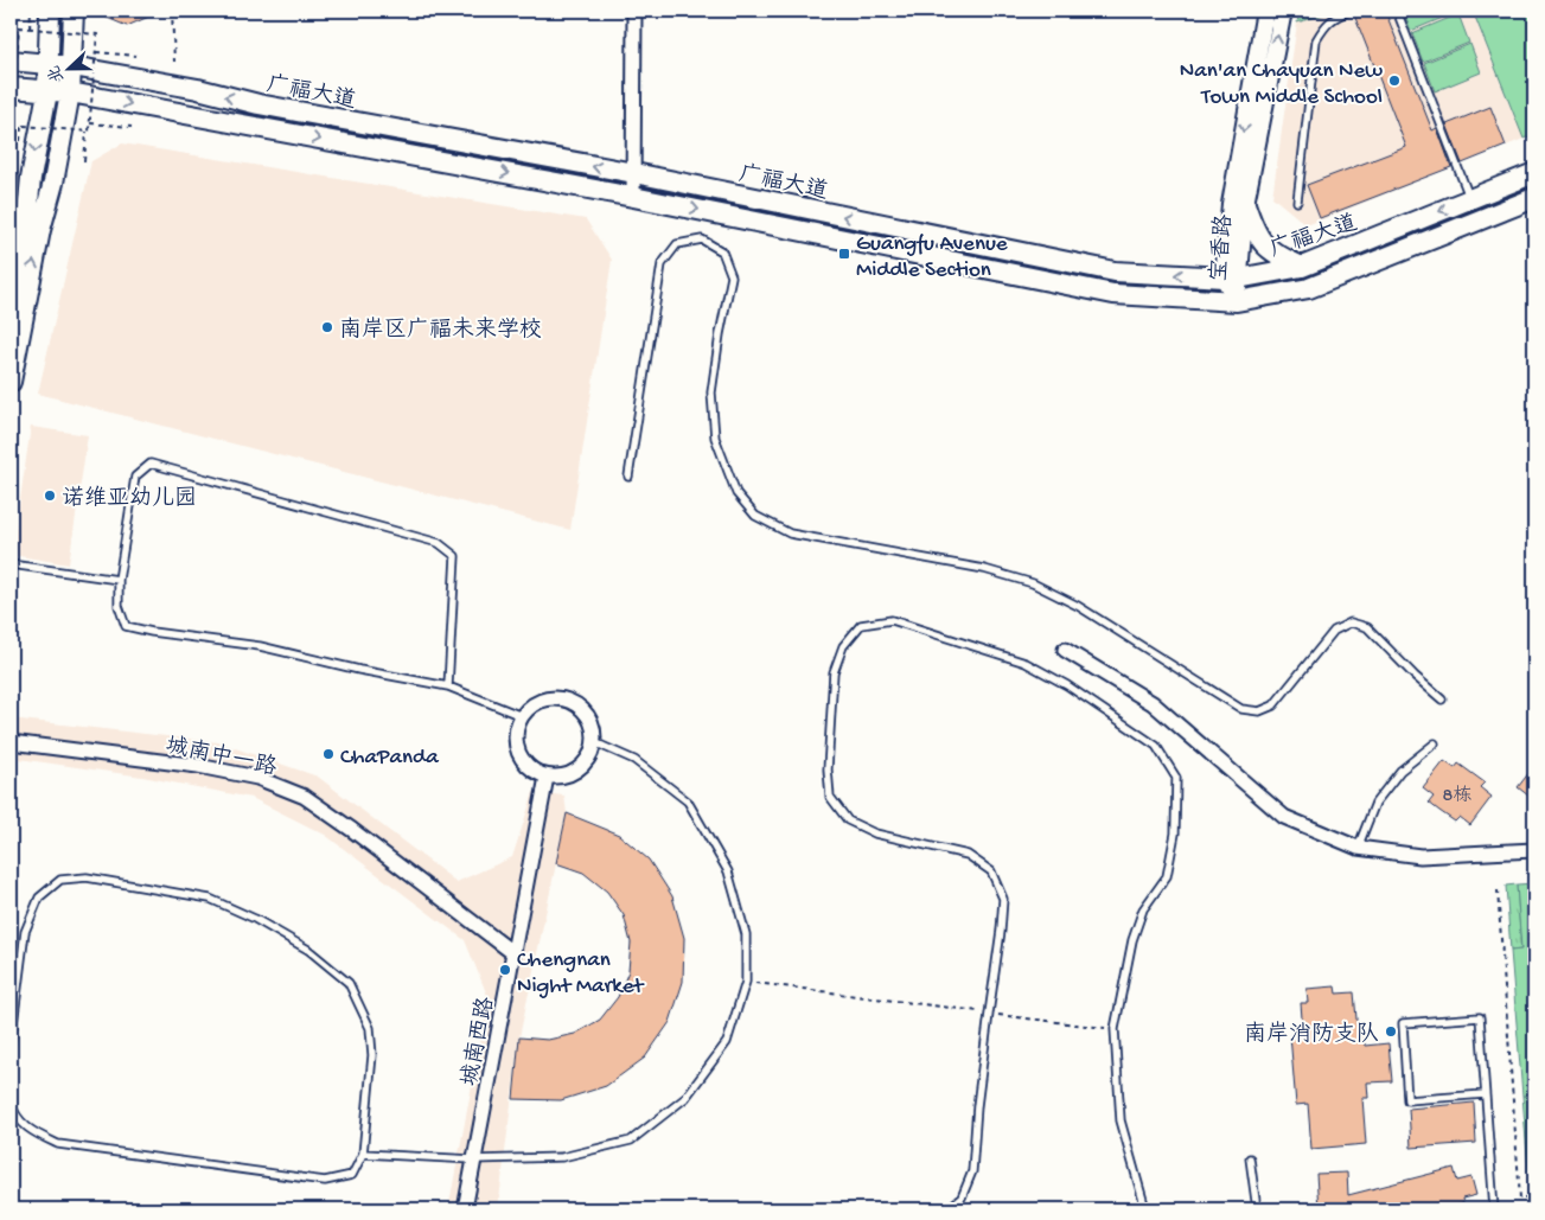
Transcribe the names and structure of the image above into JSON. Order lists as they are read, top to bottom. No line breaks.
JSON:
{"streets":{"main road":["广福大道"],"street":["宝香路","城南中一路","城南西路"]},"crossings":[["广福大道","宝香路"],["城南中一路","城南西路"]],"places":{"other":["Nan'an Chayuan New Town Middle School","南岸区广福未来学校","诺维亚幼儿园","ChaPanda","Chengnan Night Market","南岸消防支队"],"transit":["Guangfu Avenue Middle Section"]},"house_numbers":["8栋"],"north":"left"}
